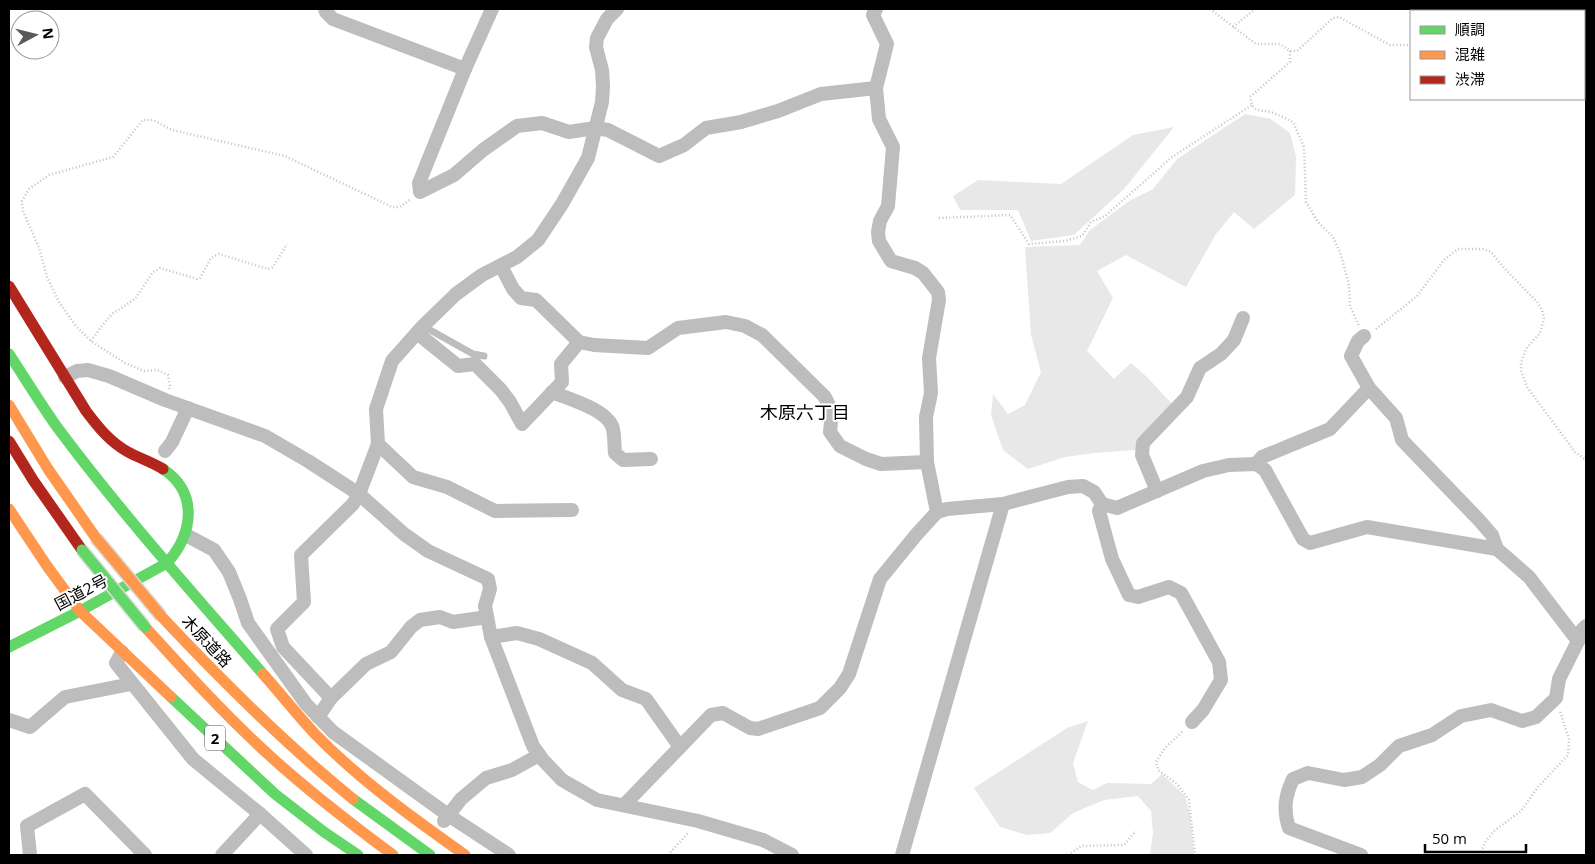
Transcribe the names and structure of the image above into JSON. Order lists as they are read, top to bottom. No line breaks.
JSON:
{"streets":{"main road":["国道2号","木原道路","2"]},"crossings":[["国道2号","2"]],"districts":["木原六丁目"],"legend":["順調","混雑","渋滞"],"scale_bar":"50 m","north":"right"}
